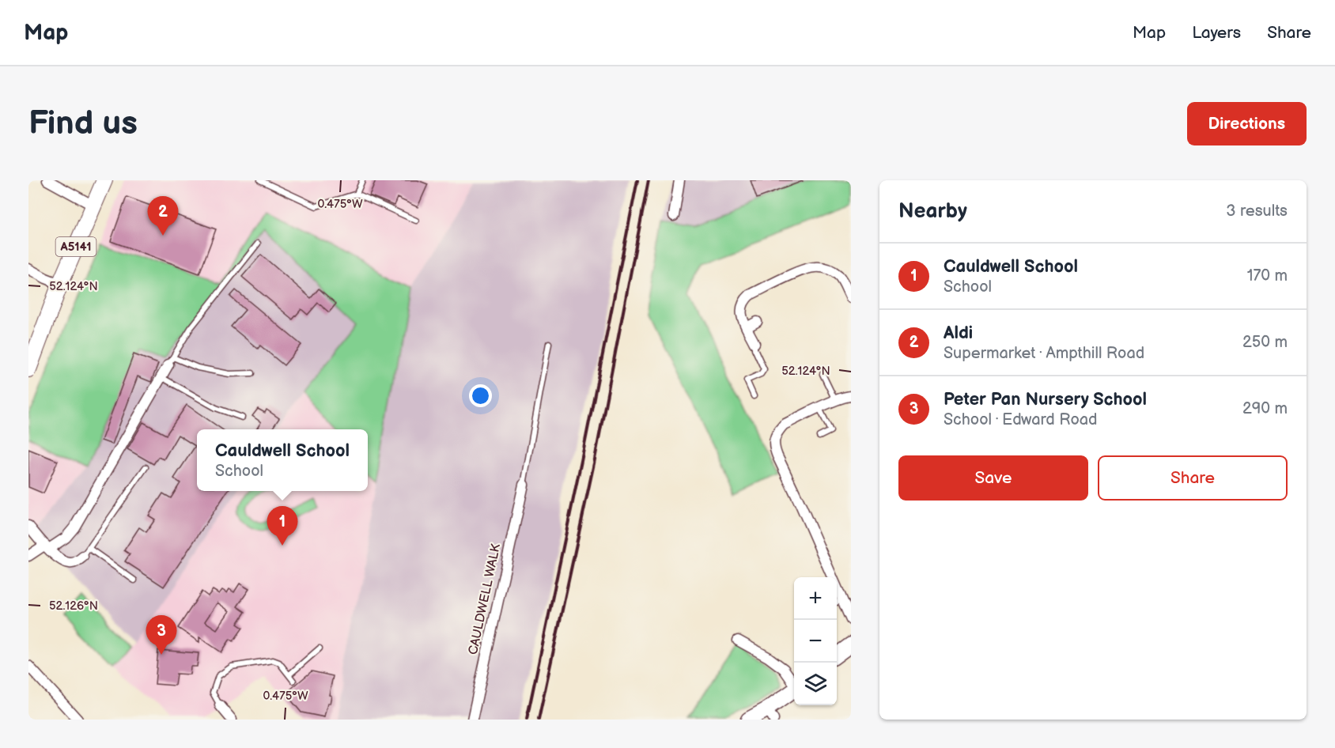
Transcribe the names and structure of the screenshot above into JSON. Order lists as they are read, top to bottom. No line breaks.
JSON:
{"streets":{"main road":["A5141"],"street":["CAULDWELL WALK"]},"page":{"header":"Map","nav":["Map","Layers","Share"],"buttons":["Directions",["Save","Share"]],"title":"Find us","heading":["Nearby","3 results"],"pins":["2","1","3"],"list":[{"mark":"1","name":"Cauldwell School","note":"School","value":"170 m"},{"mark":"2","name":"Aldi","note":"Supermarket · Ampthill Road","value":"250 m"},{"mark":"3","name":"Peter Pan Nursery School","note":"School · Edward Road","value":"290 m"}],"popup":["Cauldwell School","School"],"map_buttons":["+","−"]},"coordinates":["0.475°W","52.124°N","52.126°N"]}
